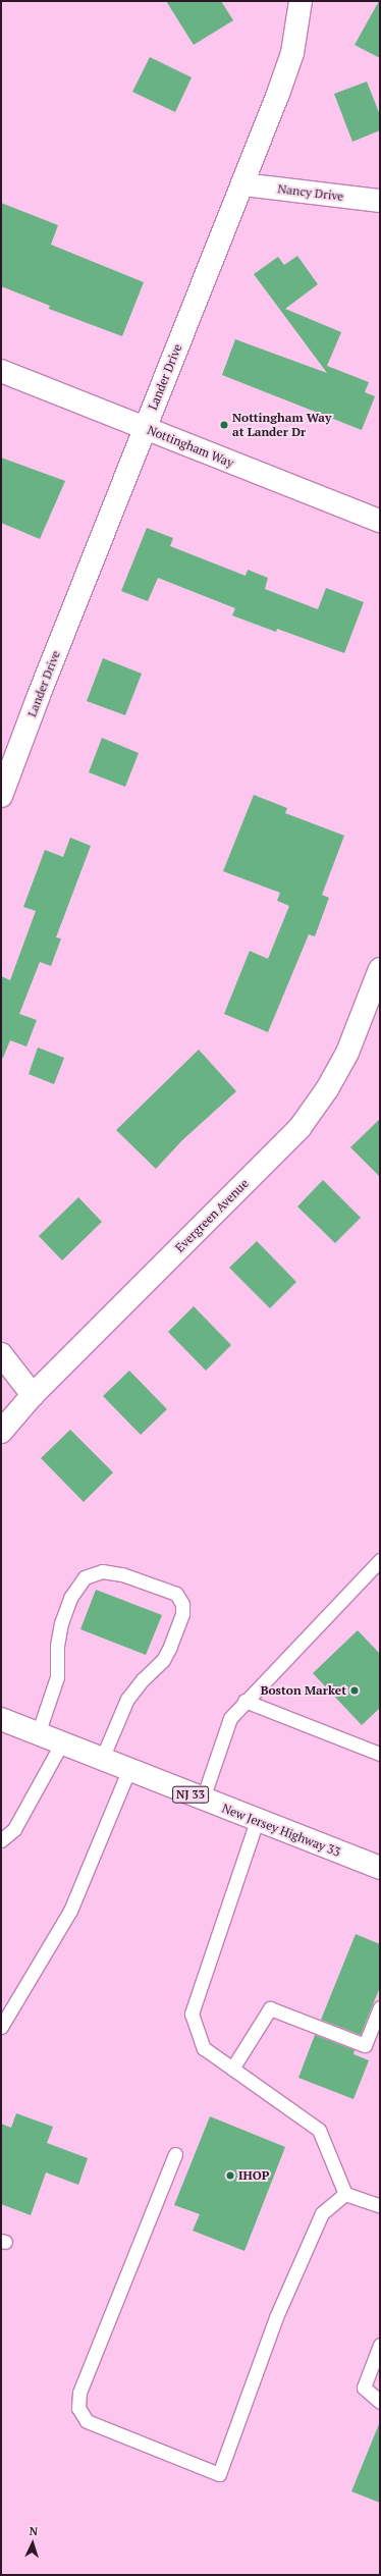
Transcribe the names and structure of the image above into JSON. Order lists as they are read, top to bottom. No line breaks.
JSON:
{"streets":{"street":["Nancy Drive","Lander Drive","Nottingham Way","Evergreen Avenue","NJ 33","New Jersey Highway 33"]},"crossings":[["Nancy Drive","Lander Drive"],["Lander Drive","Nottingham Way"]],"places":["Nottingham Way at Lander Dr","Boston Market","IHOP"],"north":"top"}
